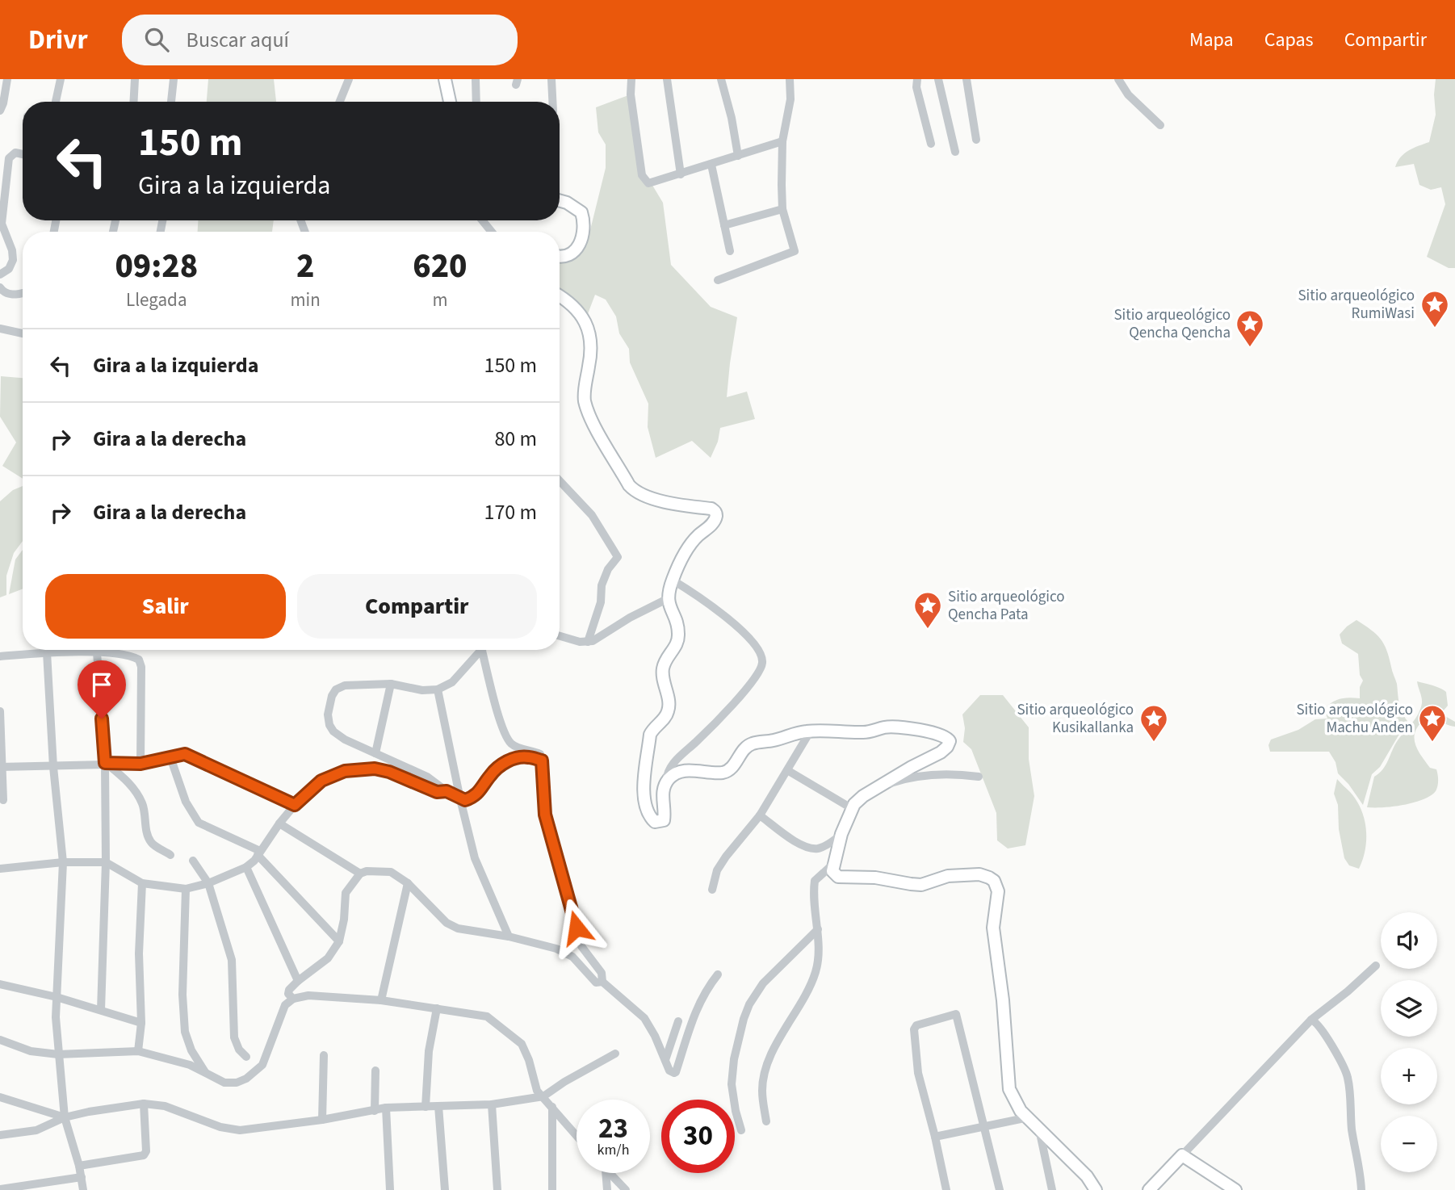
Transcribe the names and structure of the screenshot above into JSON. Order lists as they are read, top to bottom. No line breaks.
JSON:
{"places":{"place":["Sitio arqueológico RumiWasi","Sitio arqueológico Qencha Qencha","Sitio arqueológico Qencha Pata","Sitio arqueológico Kusikallanka","Sitio arqueológico Machu Anden"]},"page":{"header":"Drivr","search":"Buscar aquí","nav":["Mapa","Capas","Compartir"],"turn":["150 m","Gira a la izquierda"],"eta":["09:28","Llegada","2","min","620","m"],"list":[{"name":"Gira a la izquierda","value":"150 m"},{"name":"Gira a la derecha","value":"80 m"},{"name":"Gira a la derecha","value":"170 m"}],"buttons":["Salir","Compartir"],"map_buttons":["+","−"],"speed":"23 km/h","limit":"30"}}
